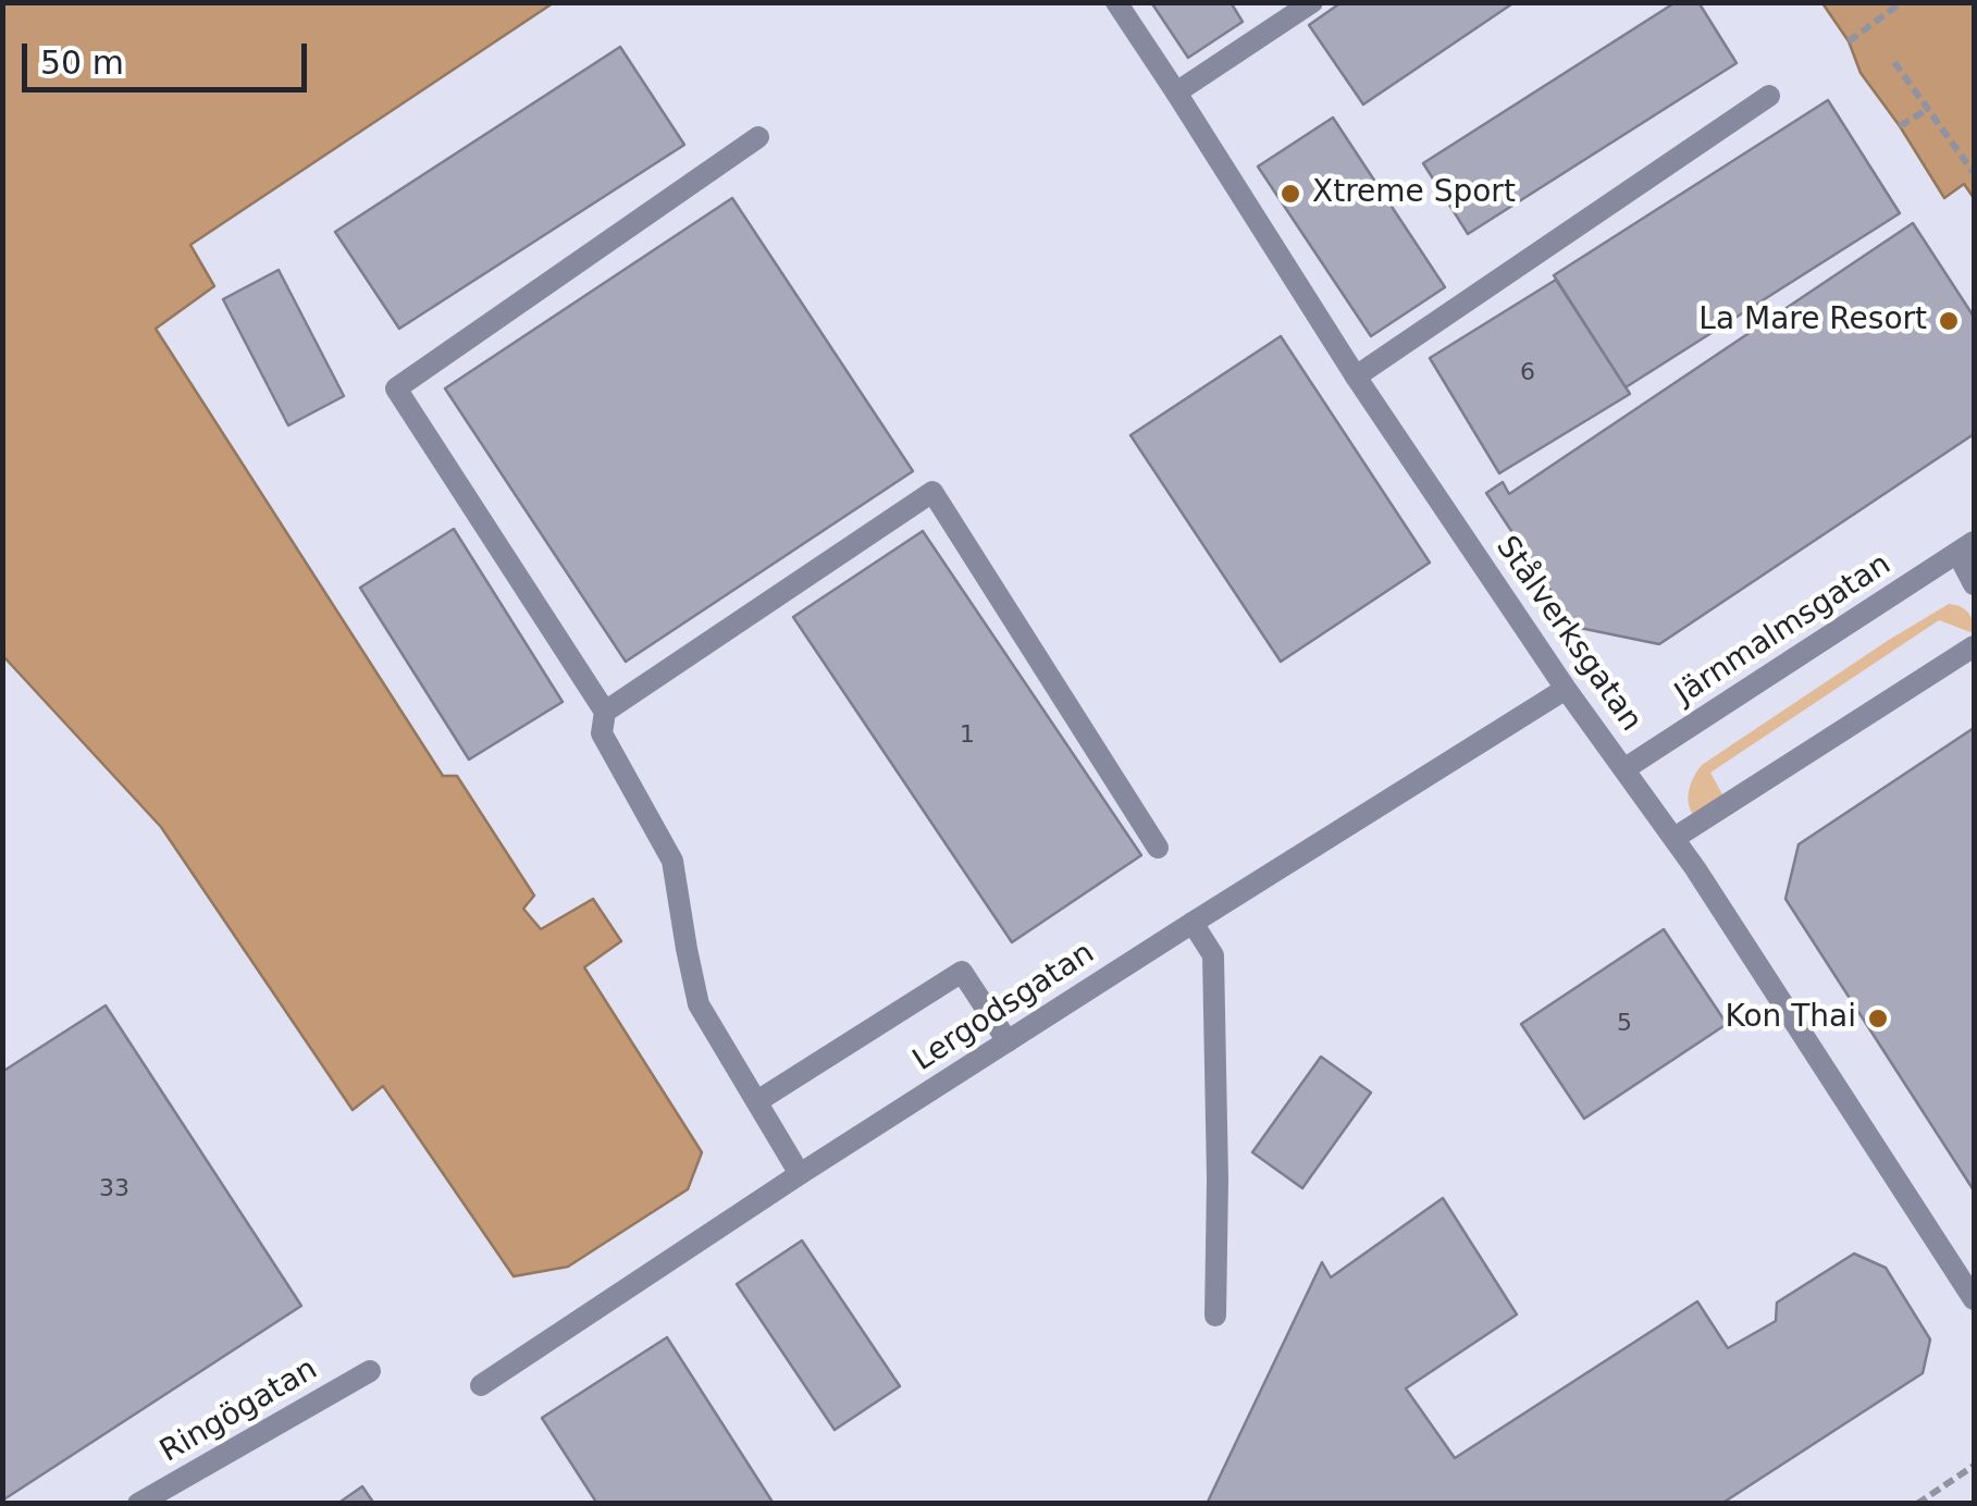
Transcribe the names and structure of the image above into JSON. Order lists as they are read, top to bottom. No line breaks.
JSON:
{"streets":{"street":["Järnmalmsgatan","Stålverksgatan","Lergodsgatan","Ringögatan"]},"crossings":[["Järnmalmsgatan","Stålverksgatan"],["Stålverksgatan","Lergodsgatan"]],"places":["Xtreme Sport","La Mare Resort","Kon Thai"],"house_numbers":["6","1","5","33"],"scale_bar":"50 m"}
